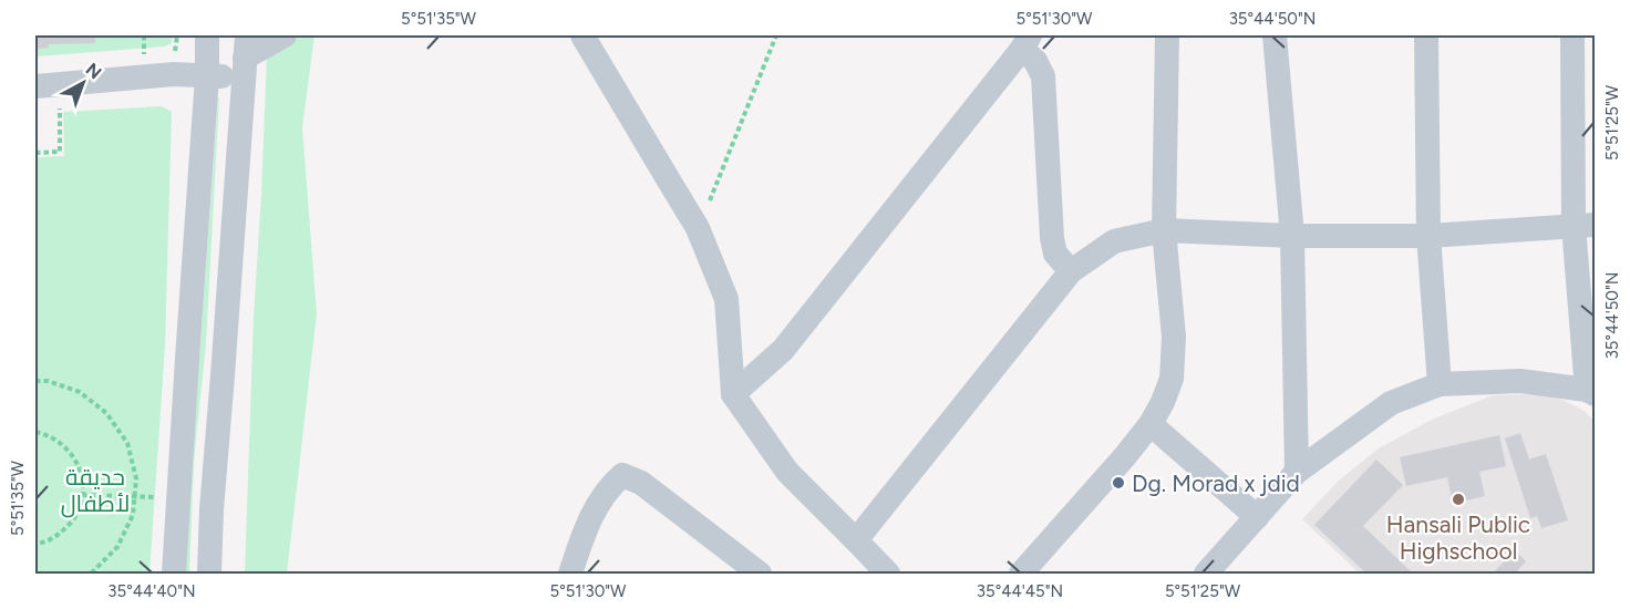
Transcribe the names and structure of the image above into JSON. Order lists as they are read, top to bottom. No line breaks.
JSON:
{"parks":["حديقة لأطفال"],"places":["Dg. Morad x jdid","Hansali Public Highschool"],"north":"top right","coordinates":["5°51'35\"W","5°51'30\"W","35°44'50\"N","5°51'25\"W","35°44'40\"N","35°44'45\"N"]}
